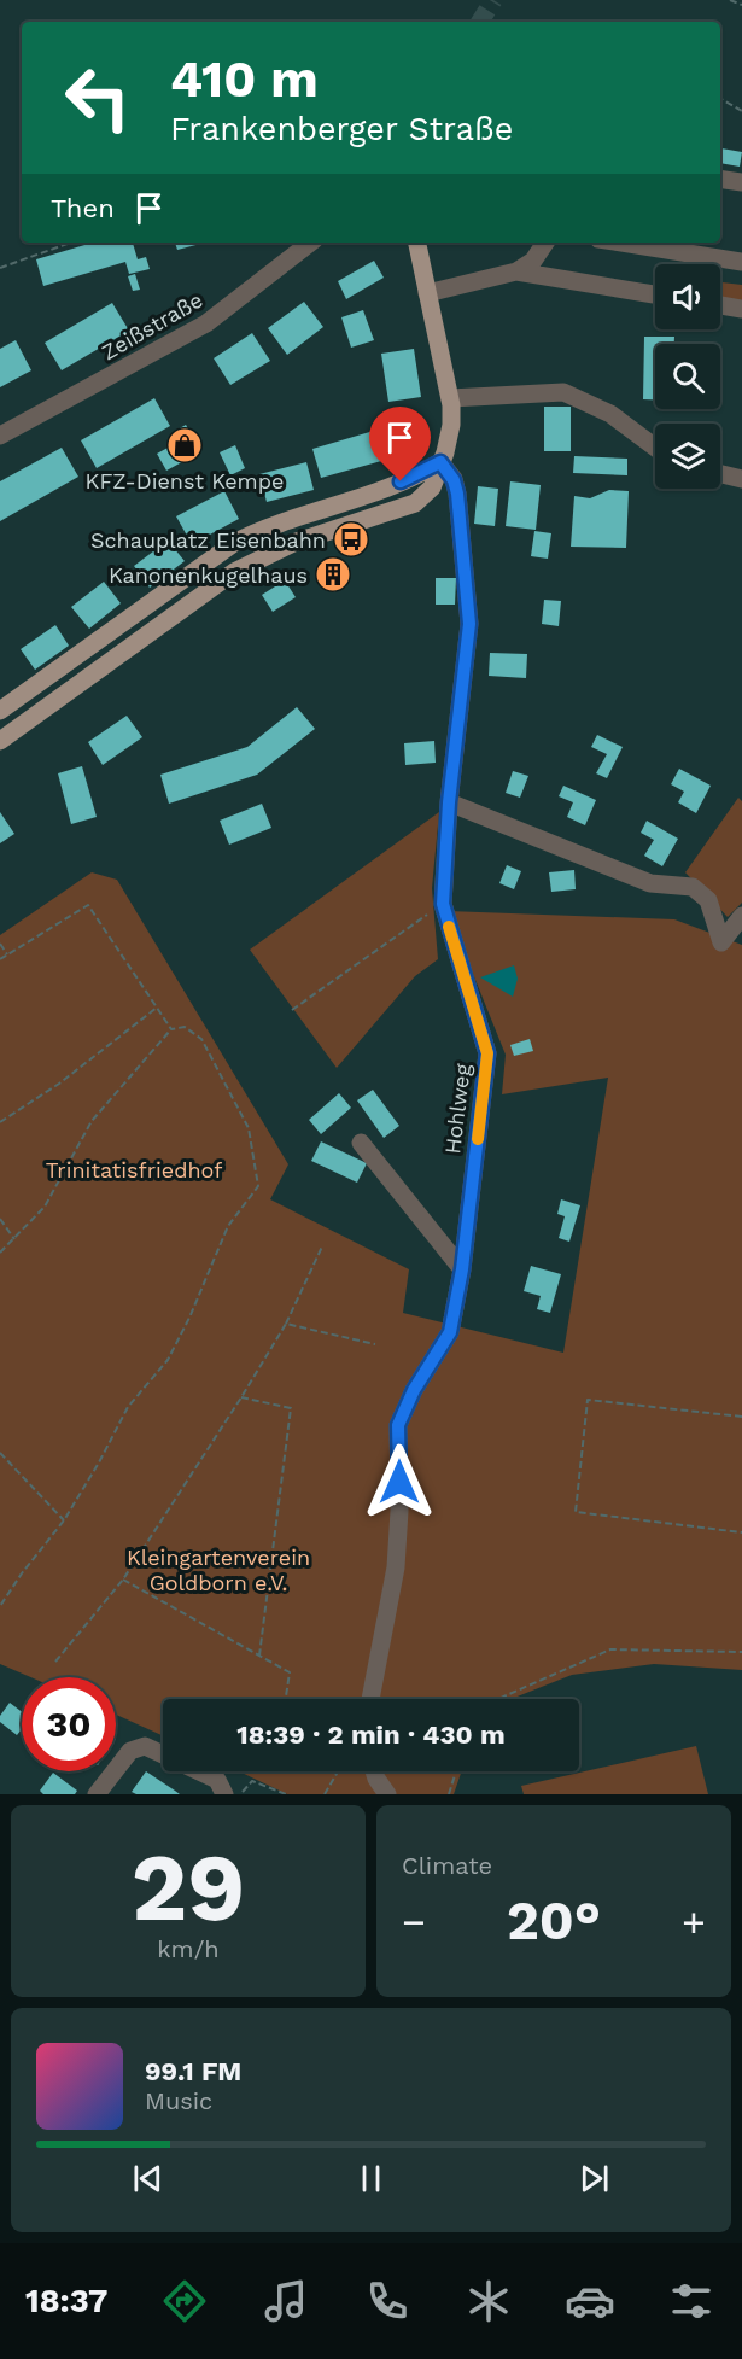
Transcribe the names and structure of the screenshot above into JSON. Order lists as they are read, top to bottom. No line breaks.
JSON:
{"streets":{"street":["Zeißstraße","Hohlweg"]},"parks":["Trinitatisfriedhof","Kleingartenverein Goldborn e.V."],"places":{"shop":["KFZ-Dienst Kempe"],"bus stop":["Schauplatz Eisenbahn"],"building":["Kanonenkugelhaus"]},"page":{"turn":["410 m","Frankenberger Straße"],"then":"Then","limit":"30","trip":"18:39 · 2 min · 430 m","tile":[["29","km/h"],"Climate"],"heat":["−","20°","+"],"song":["99.1 FM","Music"],"tabs":"18:37"}}
